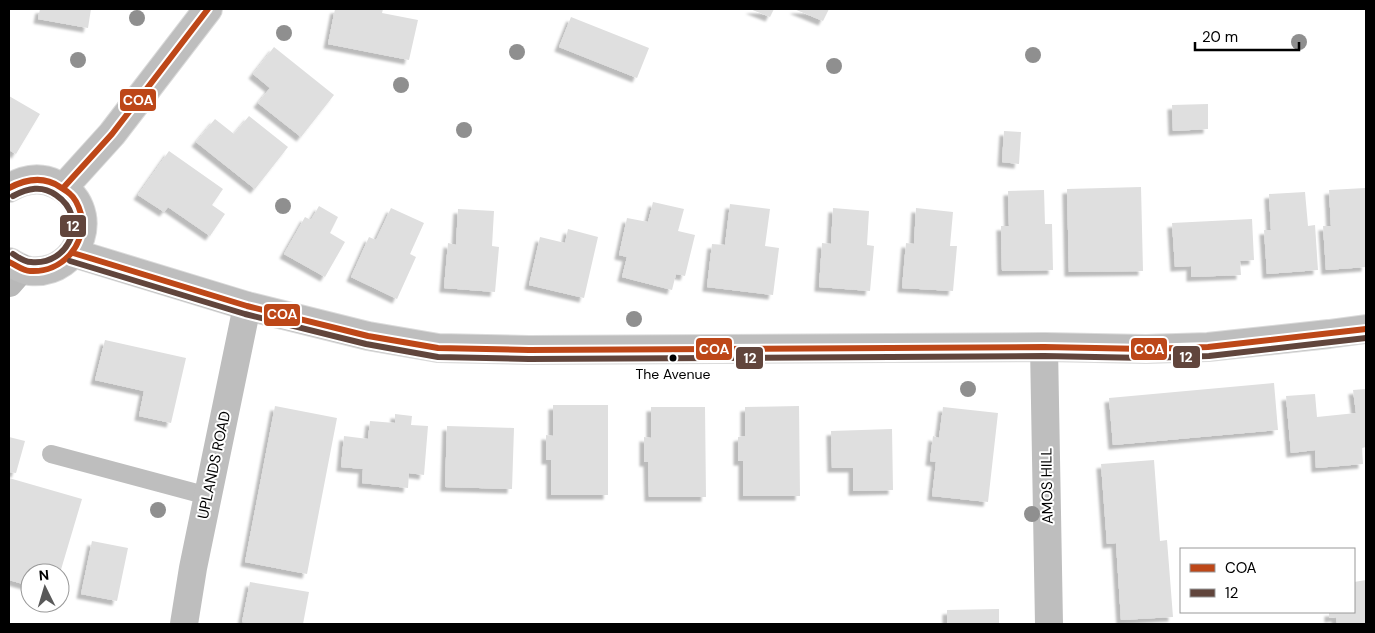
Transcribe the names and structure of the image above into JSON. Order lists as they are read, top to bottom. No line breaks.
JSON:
{"streets":{"main road":["UPLANDS ROAD","AMOS HILL"]},"places":["The Avenue"],"lines":["transit line COA","transit line 12"],"legend":["COA","12"],"scale_bar":"20 m","north":"top"}
